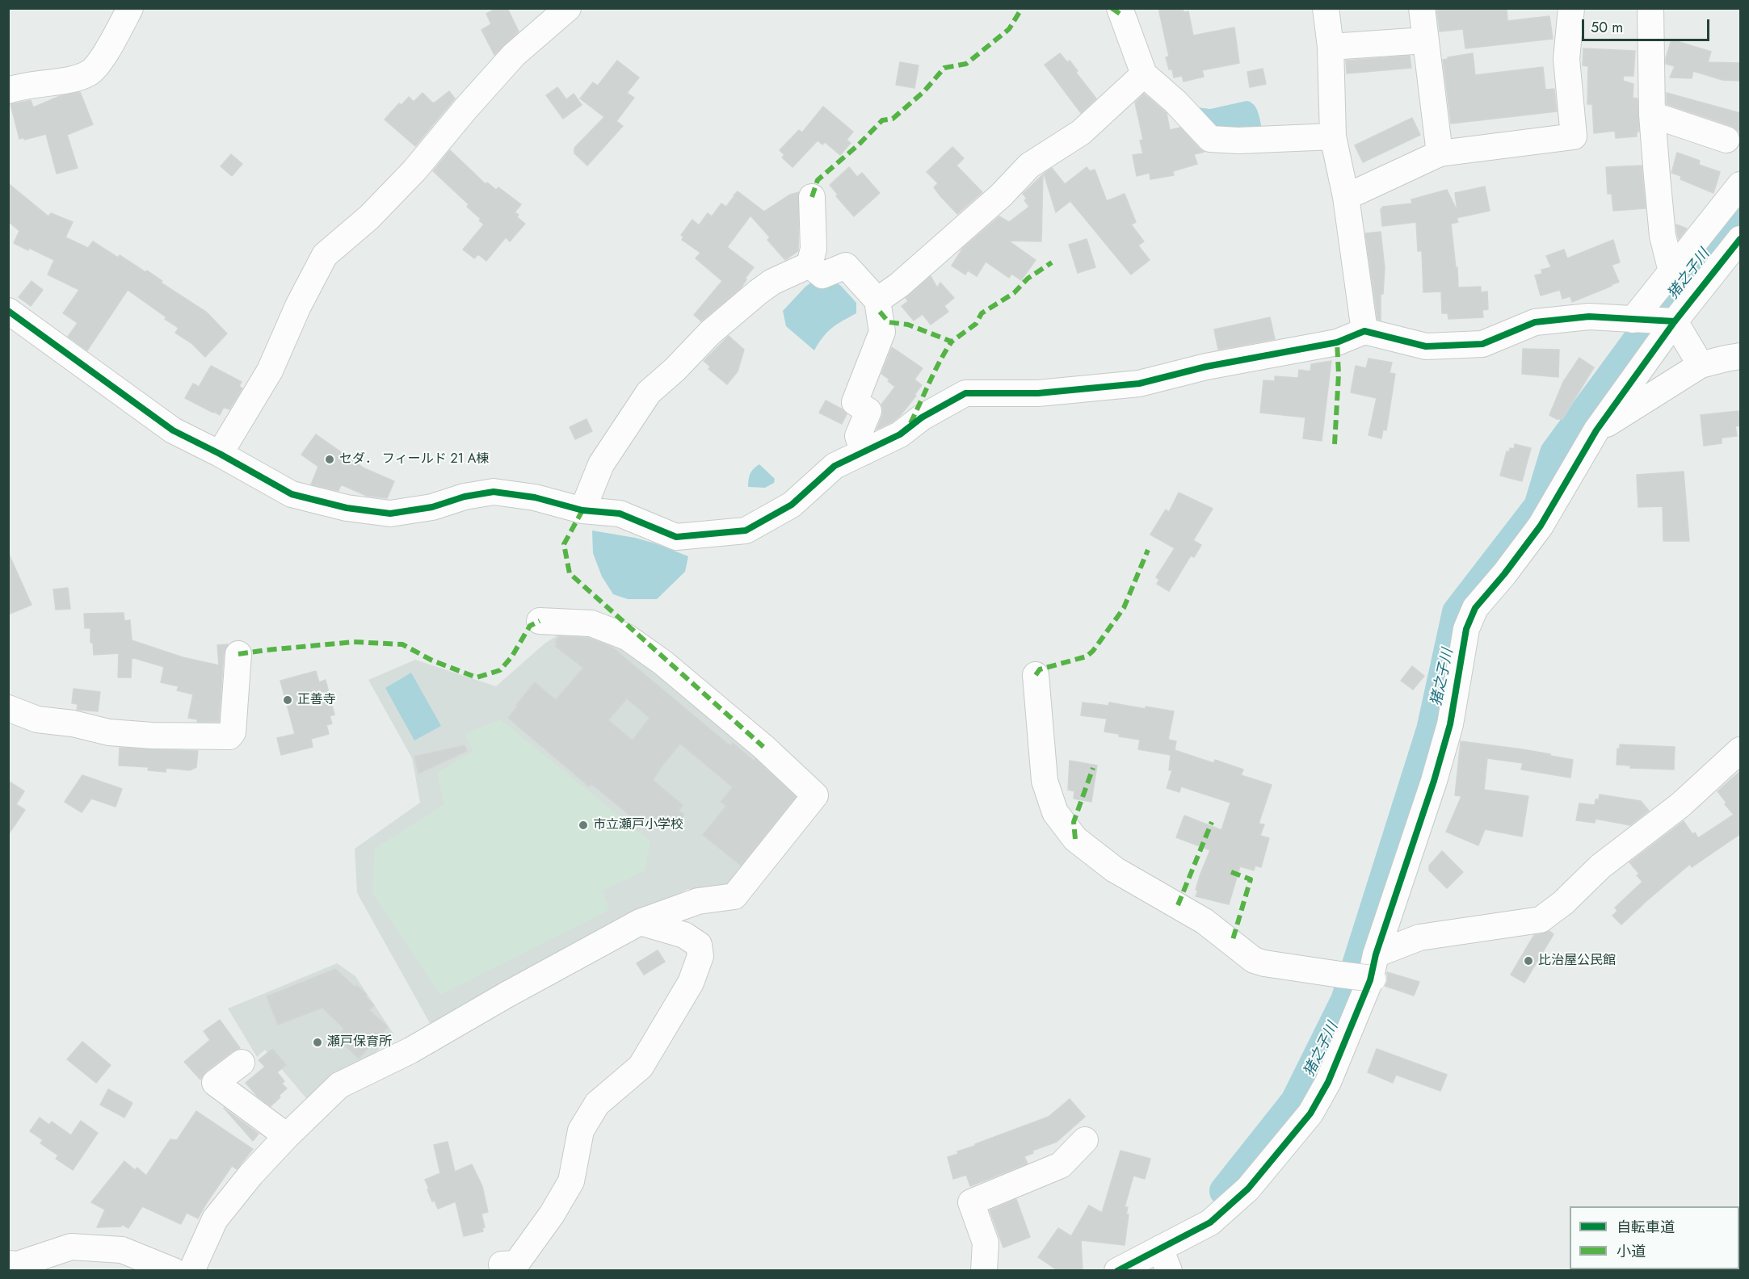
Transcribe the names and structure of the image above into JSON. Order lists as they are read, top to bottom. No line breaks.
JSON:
{"water":["猪之子川"],"places":["セダ． フィールド 21 A棟","正善寺","市立瀬戸小学校","比治屋公民館","瀬戸保育所"],"legend":["自転車道","小道"],"scale_bar":"50 m"}
